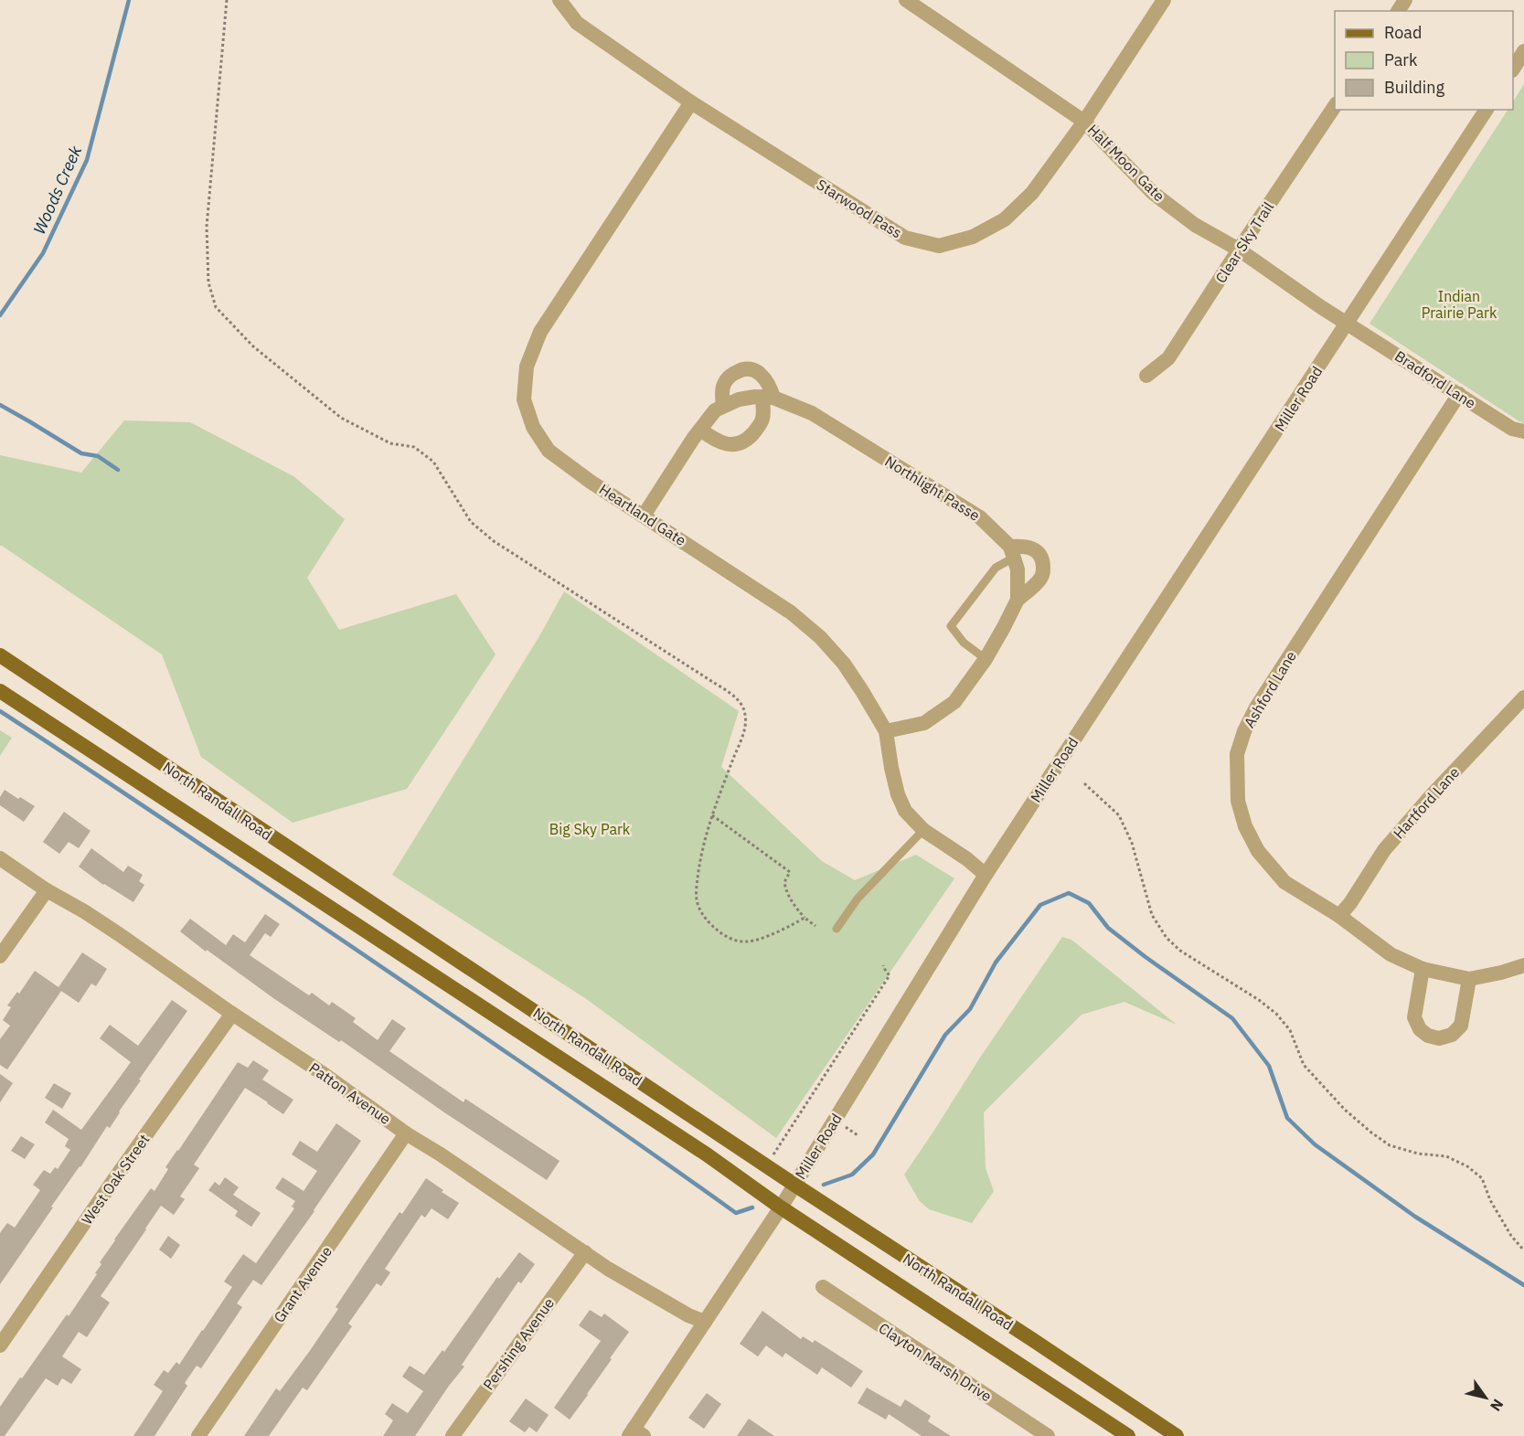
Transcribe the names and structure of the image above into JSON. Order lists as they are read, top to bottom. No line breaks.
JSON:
{"streets":{"main road":["North Randall Road"],"street":["Half Moon Gate","Starwood Pass","Clear Sky Trail","Bradford Lane","Miller Road","Northlight Passe","Heartland Gate","Ashford Lane","Hartford Lane","Patton Avenue","West Oak Street","Grant Avenue","Pershing Avenue","Clayton Marsh Drive"]},"crossings":[["Half Moon Gate","Starwood Pass"],["Half Moon Gate","Clear Sky Trail"],["Half Moon Gate","Bradford Lane"],["Half Moon Gate","Miller Road"],["Starwood Pass","Heartland Gate"],["Bradford Lane","Miller Road"],["Bradford Lane","Ashford Lane"],["Miller Road","Heartland Gate"],["Miller Road","North Randall Road"],["Miller Road","Patton Avenue"],["Ashford Lane","Hartford Lane"],["Patton Avenue","West Oak Street"],["Patton Avenue","Grant Avenue"],["Patton Avenue","Pershing Avenue"]],"water":["Woods Creek"],"parks":["Indian Prairie Park","Big Sky Park"],"legend":["Road","Park","Building"],"north":"bottom right"}
